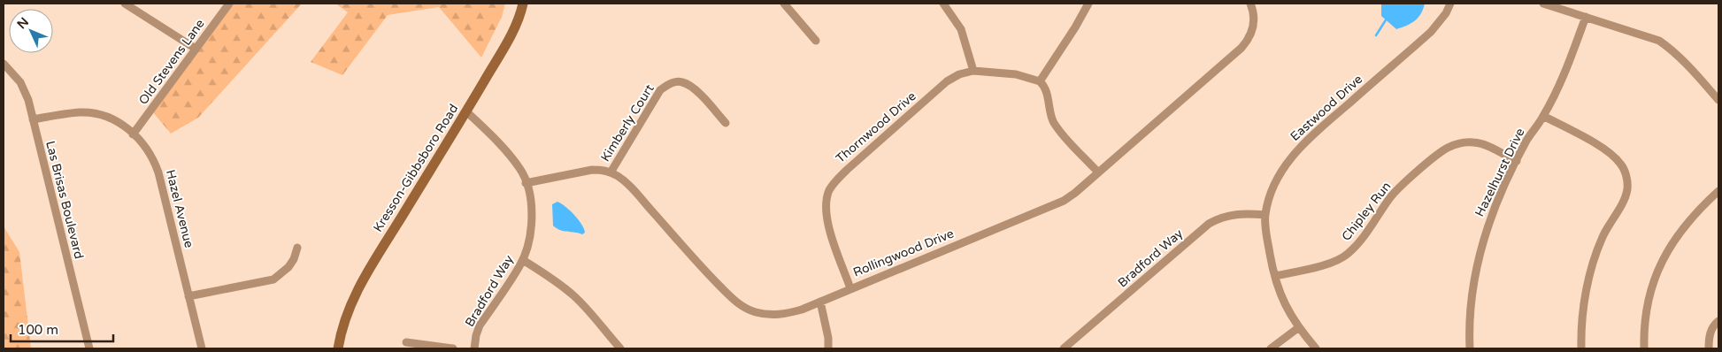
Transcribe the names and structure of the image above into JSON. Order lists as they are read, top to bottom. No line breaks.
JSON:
{"streets":{"street":["Old Stevens Lane","Eastwood Drive","Kimberly Court","Thornwood Drive","Kresson-Gibbsboro Road","Hazelhurst Drive","Las Brisas Boulevard","Hazel Avenue","Chipley Run","Rollingwood Drive","Bradford Way"]},"crossings":[["Old Stevens Lane","Hazel Avenue"],["Eastwood Drive","Chipley Run"],["Eastwood Drive","Bradford Way"],["Kimberly Court","Rollingwood Drive"],["Thornwood Drive","Rollingwood Drive"],["Kresson-Gibbsboro Road","Bradford Way"],["Hazelhurst Drive","Chipley Run"],["Las Brisas Boulevard","Hazel Avenue"],["Rollingwood Drive","Bradford Way"]],"scale_bar":"100 m","north":"top left"}
